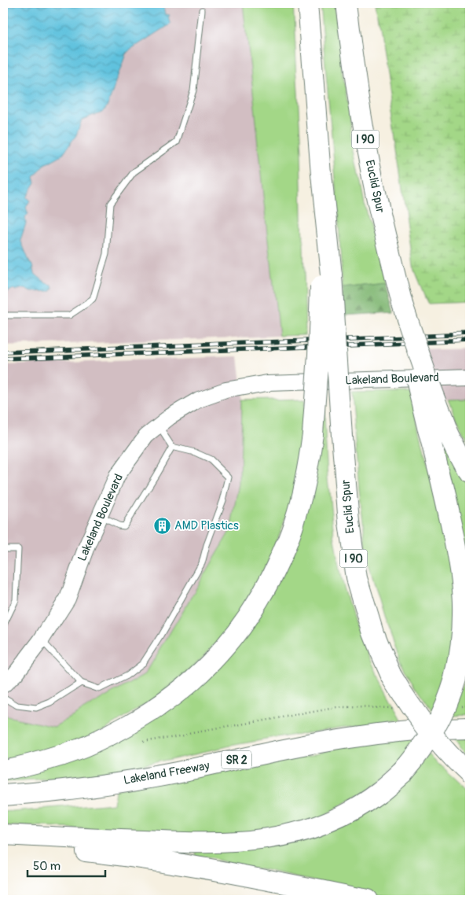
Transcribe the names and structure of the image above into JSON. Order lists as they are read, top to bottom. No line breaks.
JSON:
{"streets":{"highway":["I 90","Euclid Spur","SR 2","Lakeland Freeway"],"street":["Lakeland Boulevard"]},"crossings":[["I 90","Euclid Spur"]],"places":{"building":["AMD Plastics"]},"scale_bar":"50 m"}
